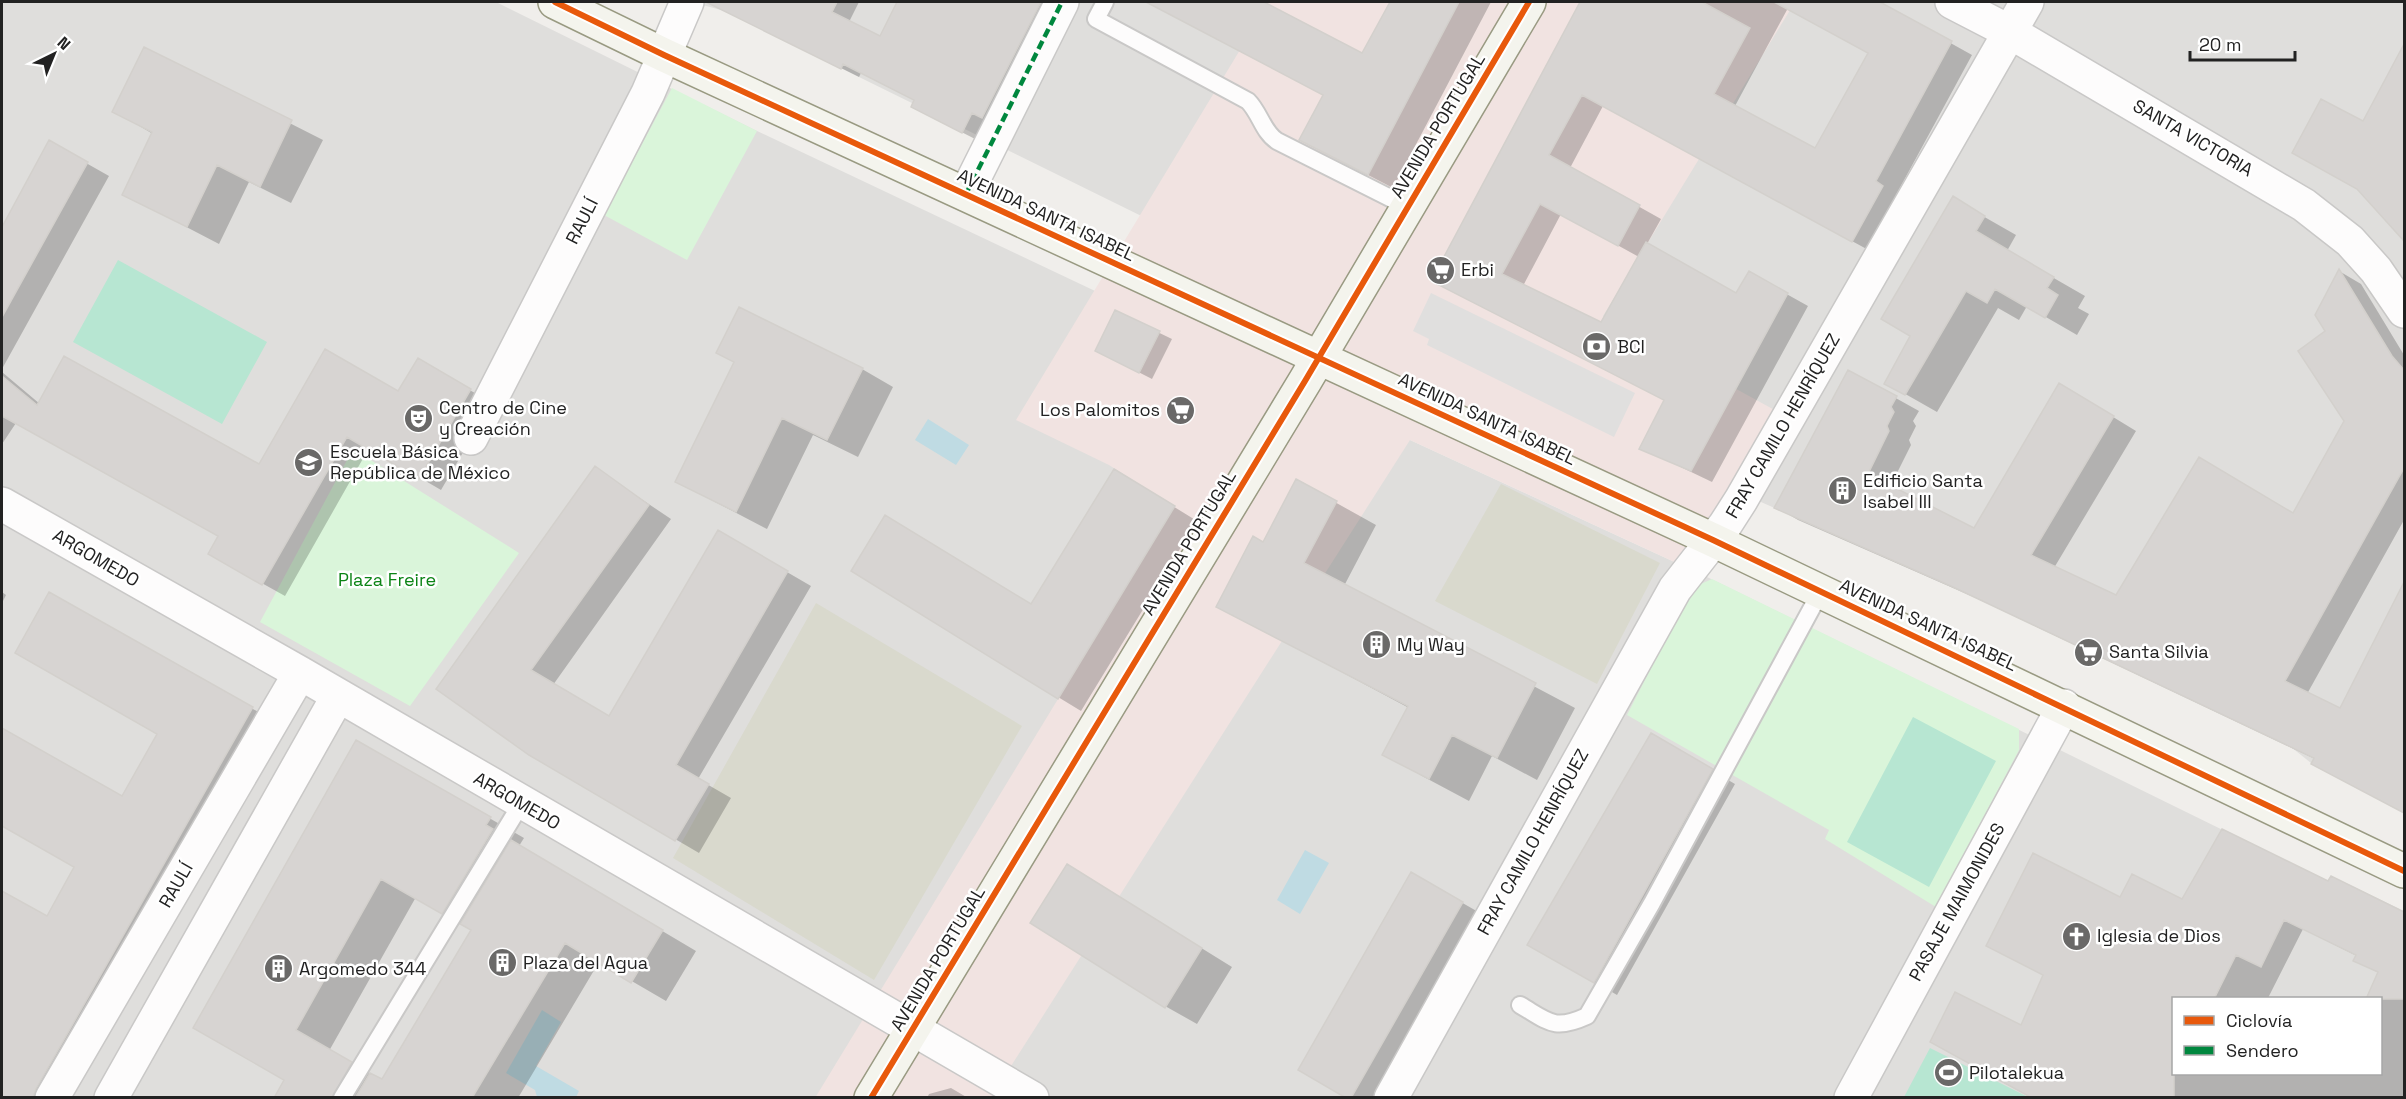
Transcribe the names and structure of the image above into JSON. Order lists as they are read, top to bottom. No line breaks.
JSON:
{"streets":{"main road":["AVENIDA PORTUGAL","AVENIDA SANTA ISABEL"],"street":["SANTA VICTORIA","RAULÍ","FRAY CAMILO HENRÍQUEZ","ARGOMEDO","PASAJE MAIMONIDES"]},"crossings":[["AVENIDA PORTUGAL","AVENIDA SANTA ISABEL"],["AVENIDA PORTUGAL","ARGOMEDO"],["SANTA VICTORIA","FRAY CAMILO HENRÍQUEZ"],["AVENIDA SANTA ISABEL","RAULÍ"],["AVENIDA SANTA ISABEL","FRAY CAMILO HENRÍQUEZ"],["AVENIDA SANTA ISABEL","PASAJE MAIMONIDES"],["RAULÍ","ARGOMEDO"]],"parks":["Plaza Freire"],"places":{"supermarket":["Erbi","Los Palomitos","Santa Silvia"],"bank":["BCI"],"theatre":["Centro de Cine y Creación"],"school or university":["Escuela Básica República de México"],"building":["Edificio Santa Isabel III","My Way","Plaza del Agua","Argomedo 344"],"church":["Iglesia de Dios"],"sports":["Pilotalekua"]},"legend":["Ciclovía","Sendero"],"scale_bar":"20 m","north":"top right"}
